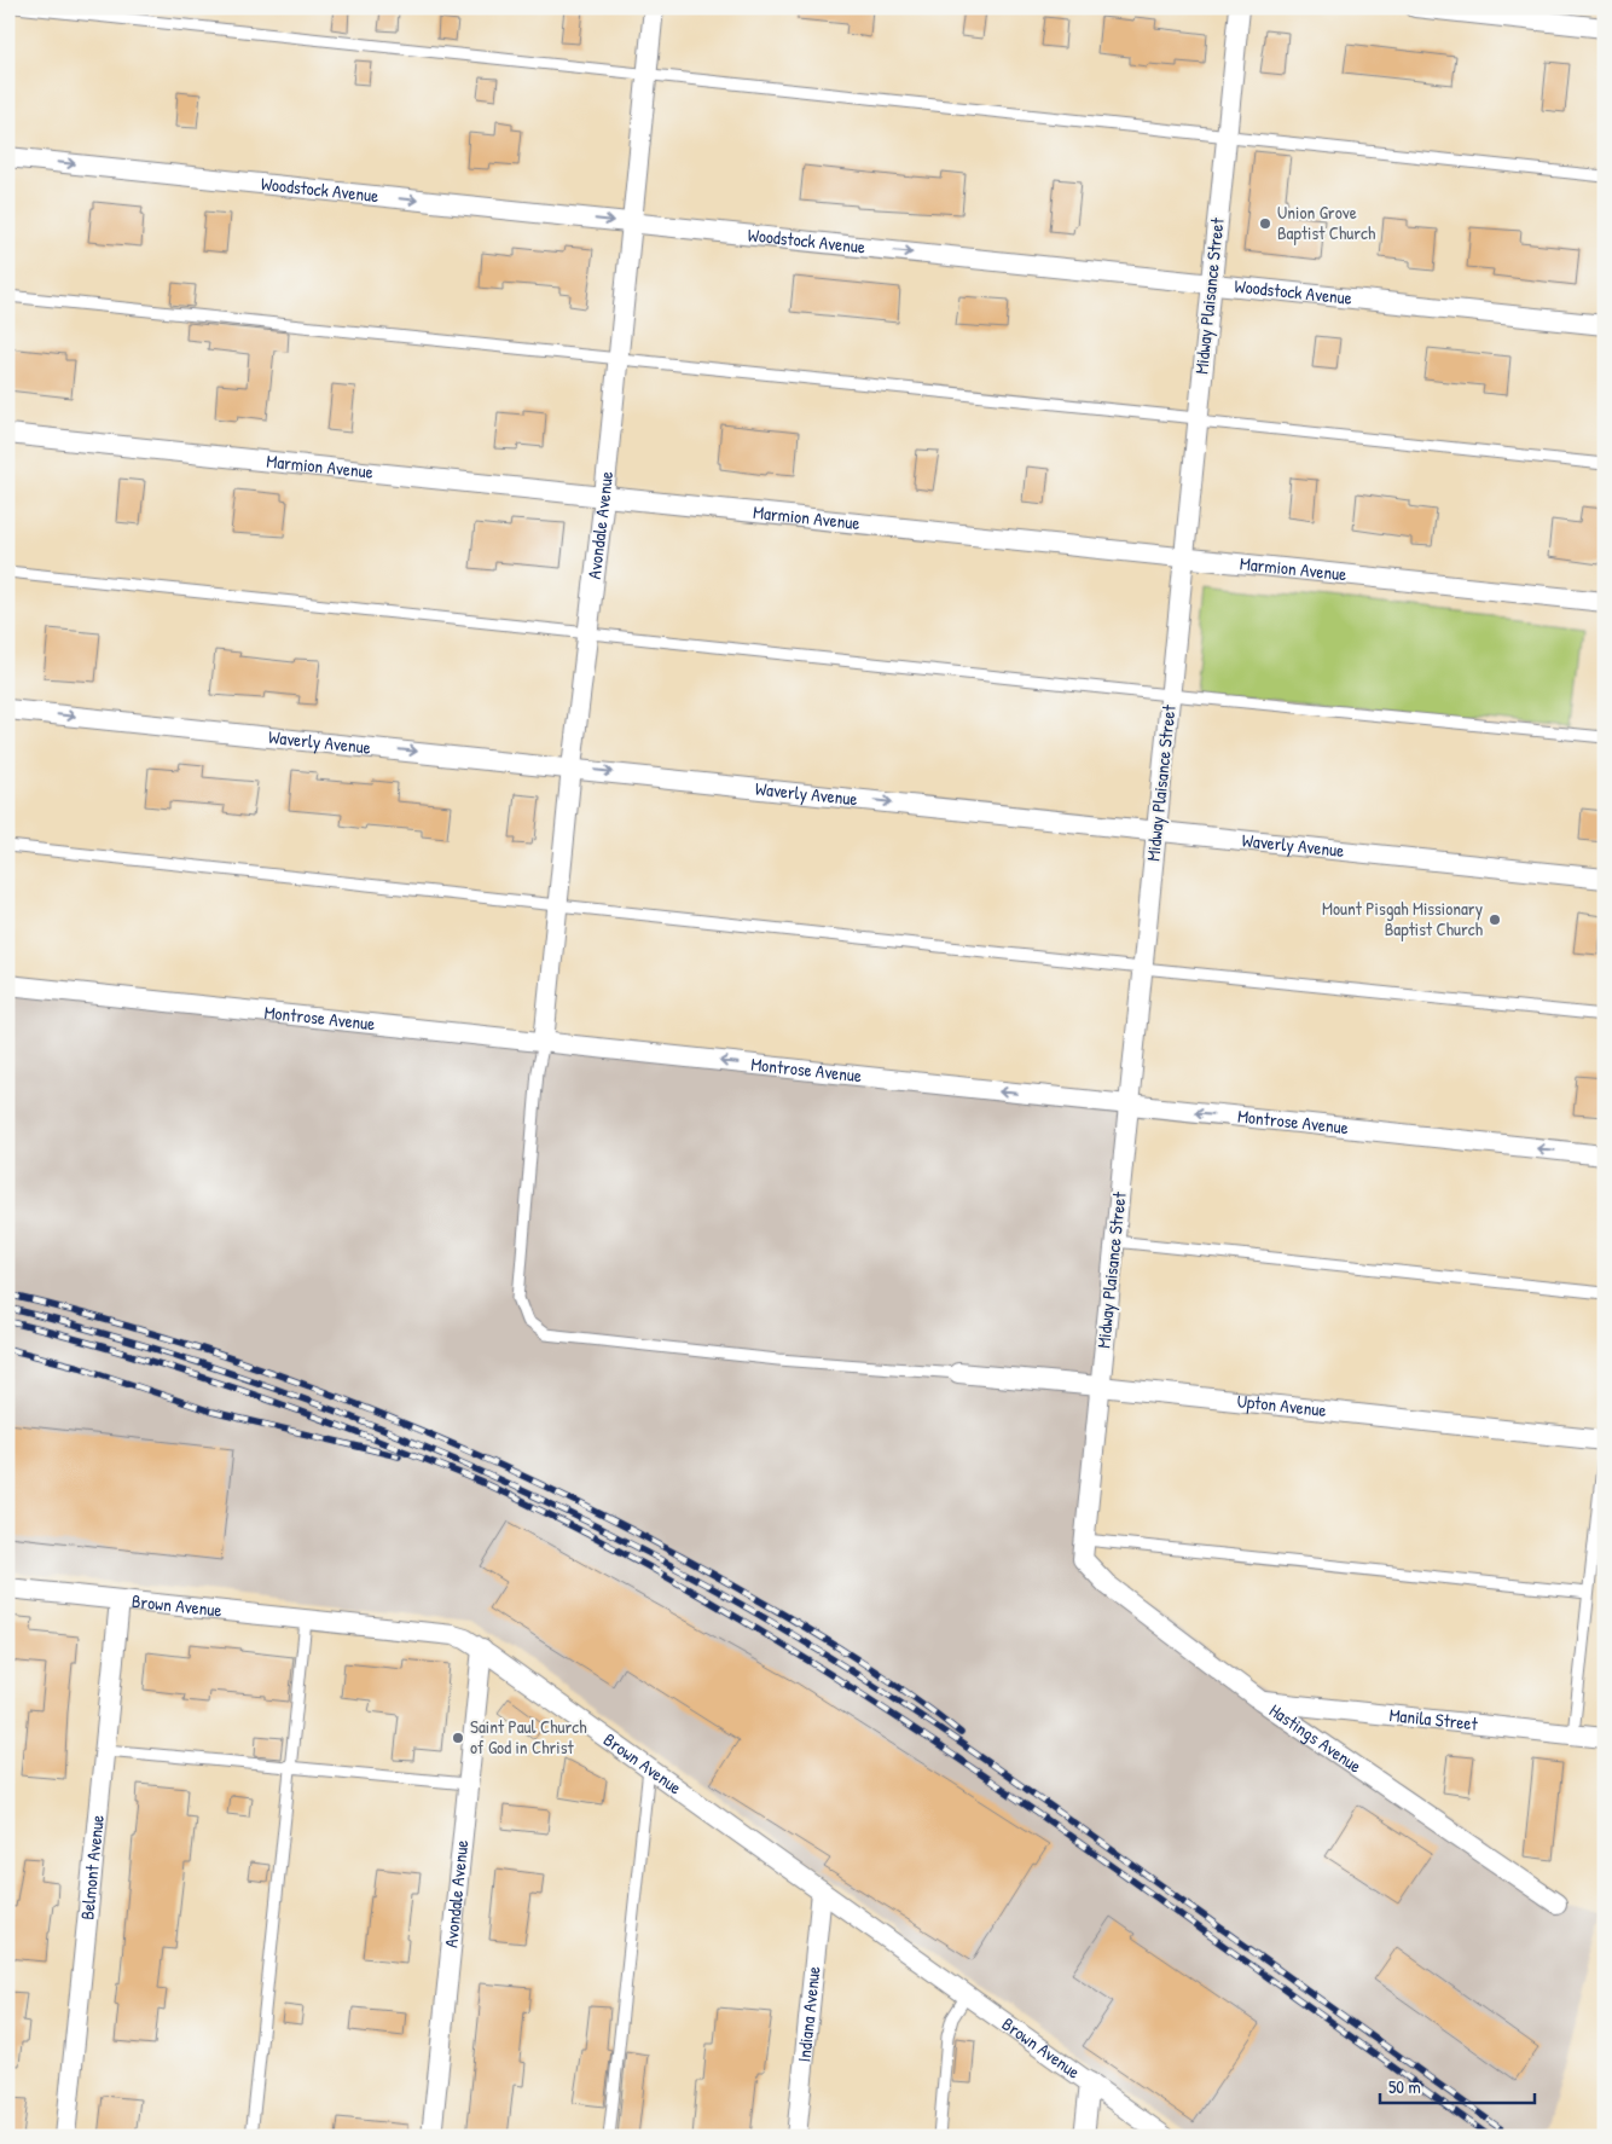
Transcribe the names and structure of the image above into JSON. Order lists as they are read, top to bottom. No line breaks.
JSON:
{"streets":{"street":["Woodstock Avenue","Midway Plaisance Street","Marmion Avenue","Avondale Avenue","Waverly Avenue","Montrose Avenue","Upton Avenue","Brown Avenue","Manila Street","Hastings Avenue","Belmont Avenue","Indiana Avenue"]},"crossings":[["Woodstock Avenue","Midway Plaisance Street"],["Woodstock Avenue","Avondale Avenue"],["Midway Plaisance Street","Marmion Avenue"],["Midway Plaisance Street","Waverly Avenue"],["Midway Plaisance Street","Montrose Avenue"],["Midway Plaisance Street","Upton Avenue"],["Midway Plaisance Street","Hastings Avenue"],["Marmion Avenue","Avondale Avenue"],["Avondale Avenue","Waverly Avenue"],["Avondale Avenue","Montrose Avenue"],["Avondale Avenue","Brown Avenue"],["Brown Avenue","Belmont Avenue"],["Brown Avenue","Indiana Avenue"],["Manila Street","Hastings Avenue"]],"one_way":["Woodstock Avenue","Waverly Avenue","Montrose Avenue"],"places":["Union Grove Baptist Church","Mount Pisgah Missionary Baptist Church","Saint Paul Church of God in Christ"],"scale_bar":"50 m"}
